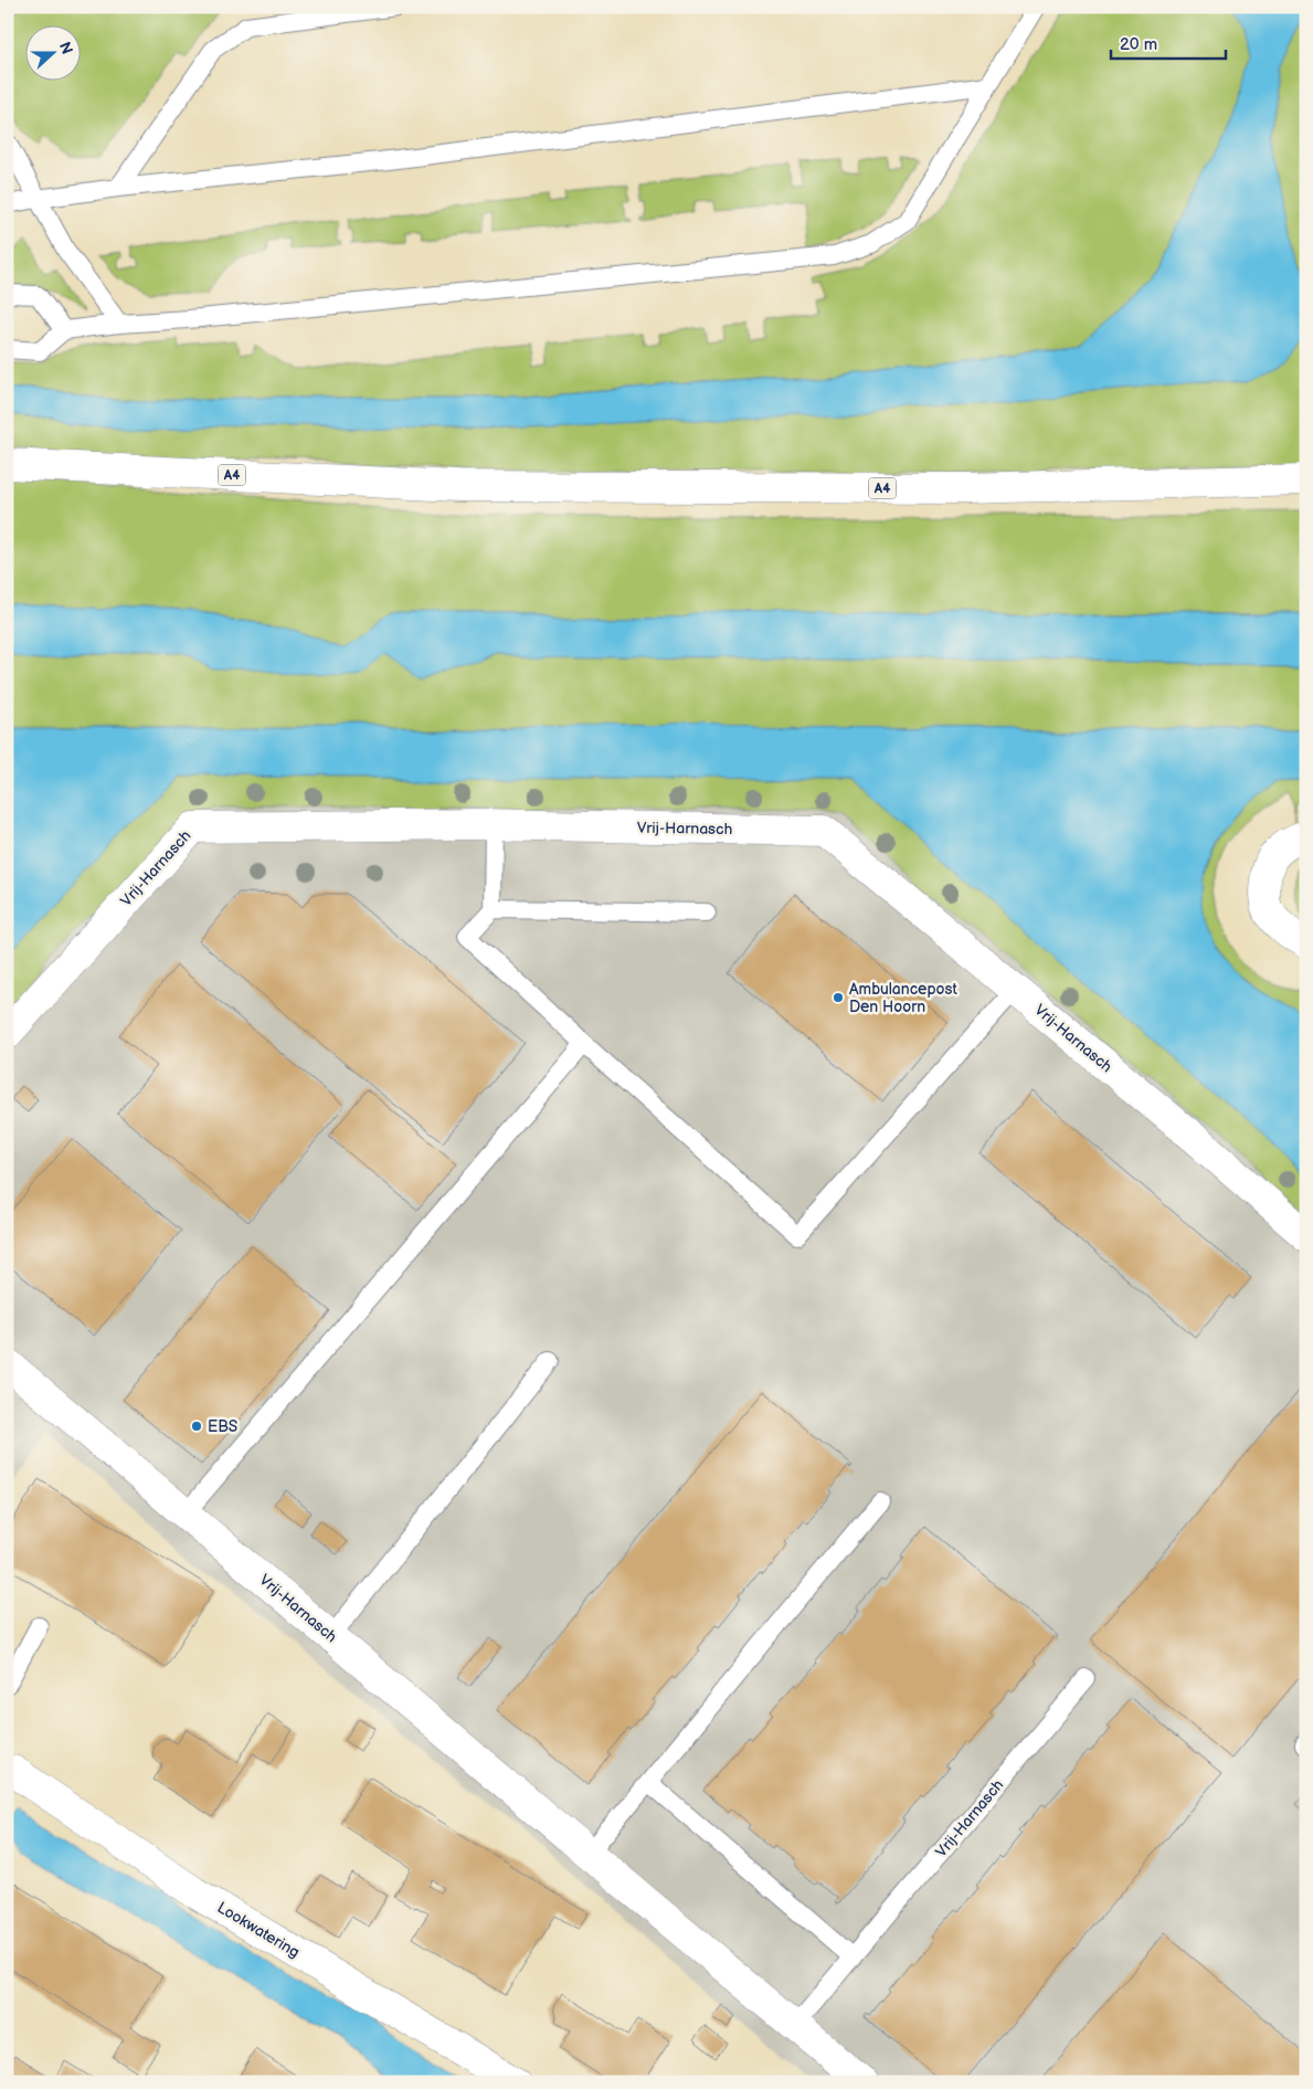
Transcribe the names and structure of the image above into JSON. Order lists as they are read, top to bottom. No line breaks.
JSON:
{"streets":{"main road":["A4","Vrij-Harnasch","Lookwatering"]},"places":["Ambulancepost Den Hoorn","EBS"],"scale_bar":"20 m","north":"right"}
